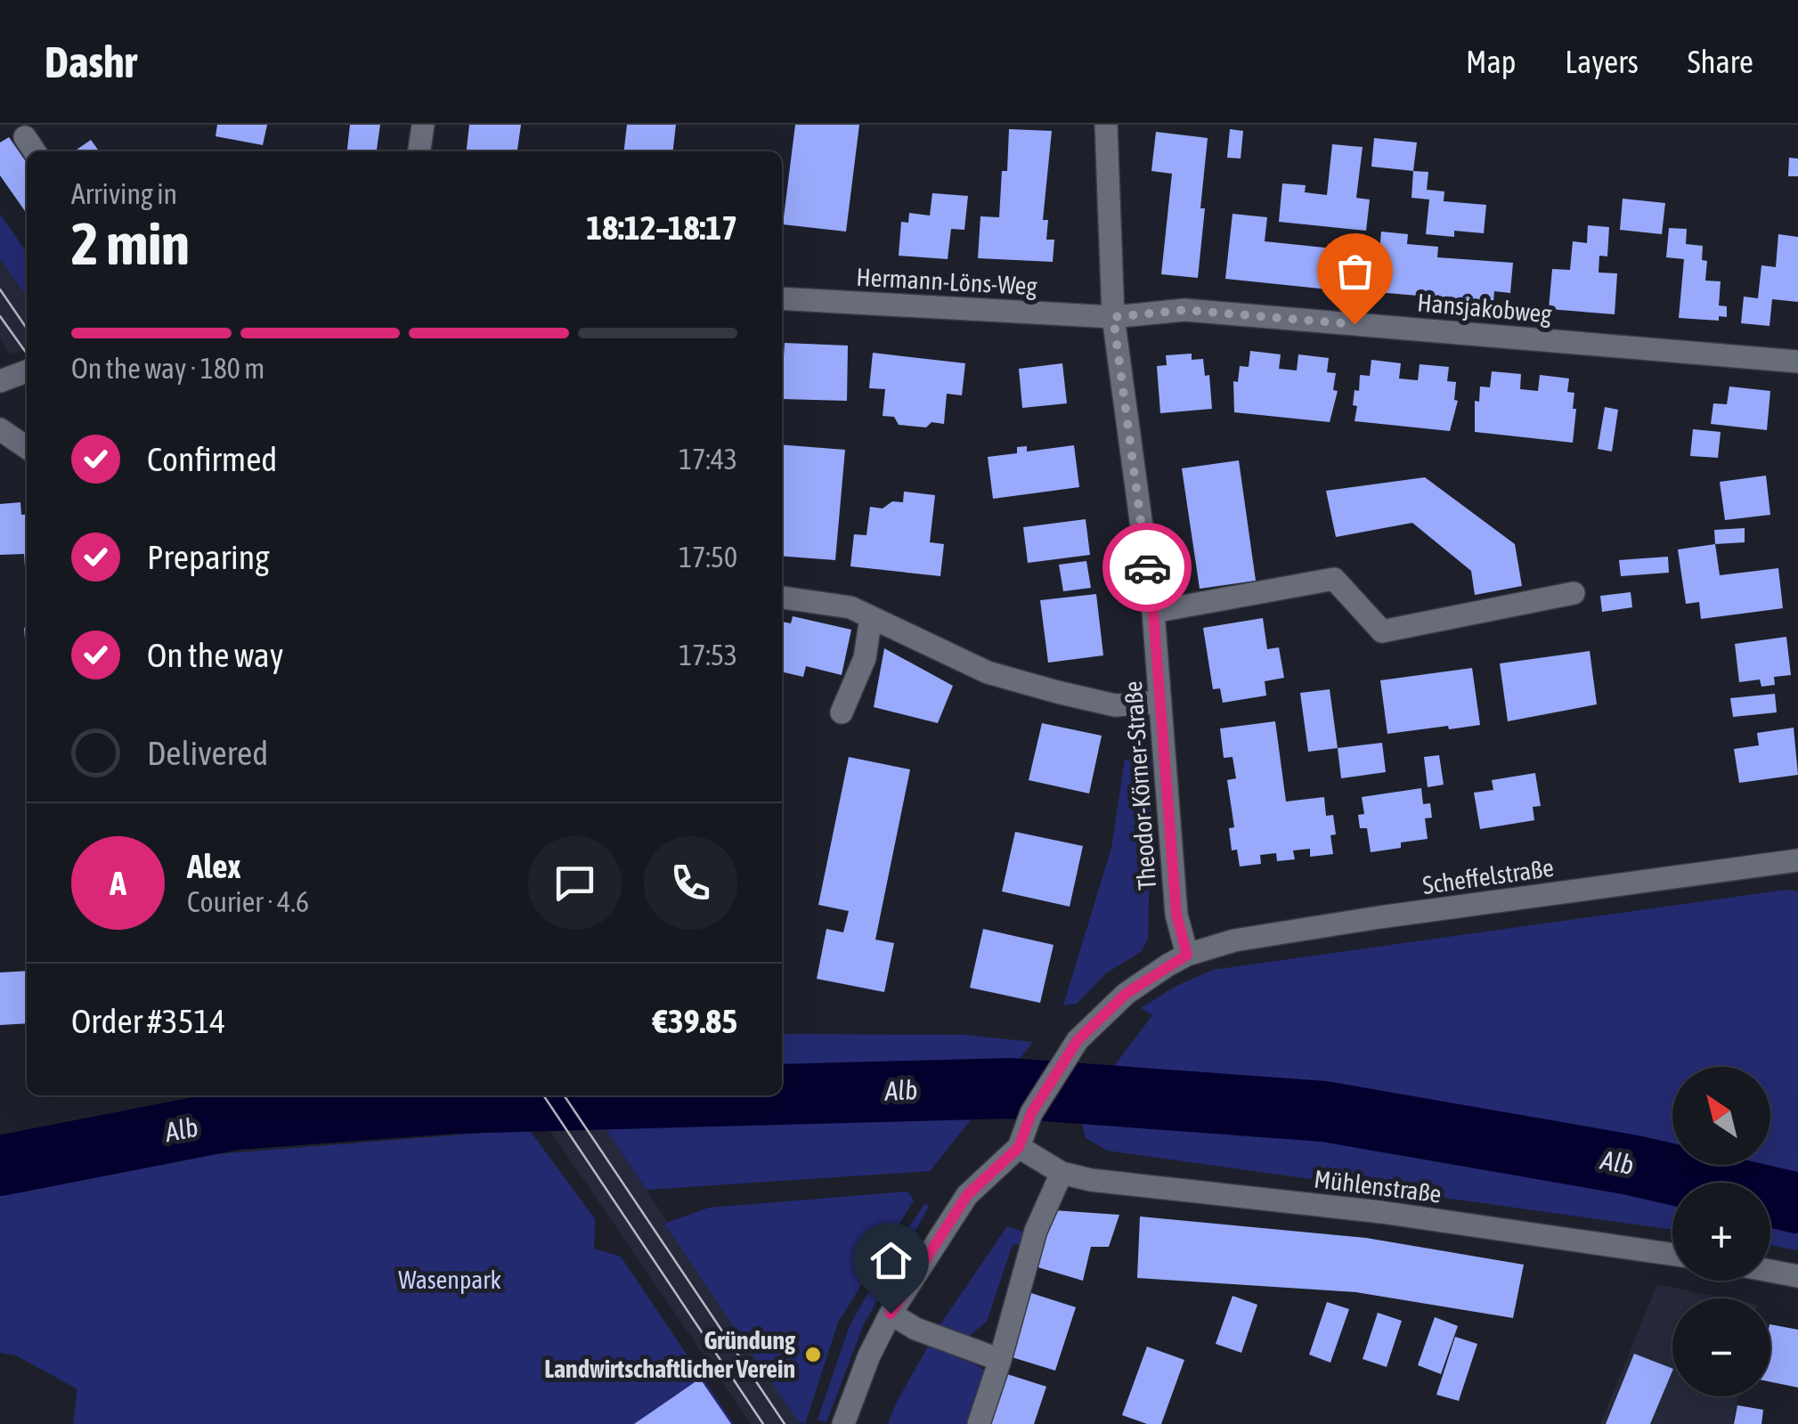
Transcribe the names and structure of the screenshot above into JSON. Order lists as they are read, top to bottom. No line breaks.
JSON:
{"streets":{"street":["Hermann-Löns-Weg","Hansjakobweg","Theodor-Körner-Straße","Scheffelstraße","Mühlenstraße"]},"crossings":[["Hermann-Löns-Weg","Hansjakobweg"],["Hermann-Löns-Weg","Theodor-Körner-Straße"],["Hansjakobweg","Theodor-Körner-Straße"],["Theodor-Körner-Straße","Scheffelstraße"],["Scheffelstraße","Mühlenstraße"]],"water":["Alb"],"parks":["Wasenpark"],"places":["Gründung Landwirtschaftlicher Verein"],"north":"top left","page":{"header":"Dashr","nav":["Map","Layers","Share"],"heading":["2 min","Arriving in","18:12–18:17"],"panel":["Alex","Courier · 4.6","Order #3514","€39.85"],"bar":"On the way · 180 m","list":[["Confirmed","17:43"],["Preparing","17:50"],["On the way","17:53"],"Delivered"],"round":"A","map_buttons":["+","−"]}}
